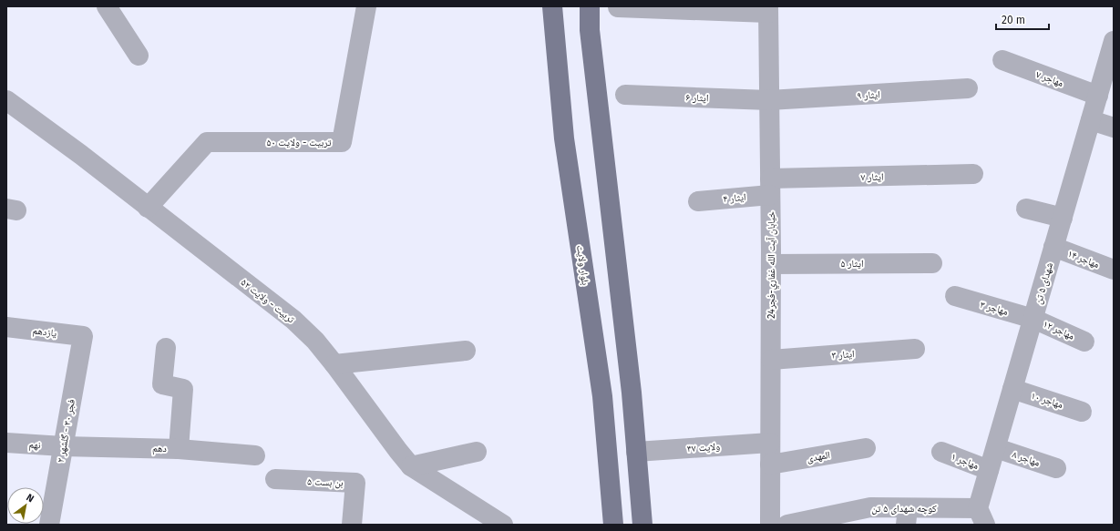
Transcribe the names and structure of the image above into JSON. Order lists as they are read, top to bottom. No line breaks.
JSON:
{"streets":{"main road":["بلوار ولایت"],"street":["مهاجر ۷","ایثار ۹","ایثار ۶","تربیت - ولایت ۵۰","ایثار ۷","ایثار ۴","مهاجر ۱۴","ایثار ۵","خيابان آيت الله غفاري-فجر24","شهدای ۵ تن","تربیت - ولایت ۵۲","مهاجر ۳","مهاجر ۱۲","یازدهم","ایثار ۳","مهاجر ۱۰","فجر ۳۰ - گلشهر ۲","نهم","ولایت ۴۷","دهم","المهدی","مهاجر ۸","مهاجر ۱","بن بست ۵","کوچه شهدای ۵ تن"]},"crossings":[["مهاجر ۷","شهدای ۵ تن"],["ایثار ۹","ایثار ۶"],["ایثار ۹","خيابان آيت الله غفاري-فجر24"],["ایثار ۶","خيابان آيت الله غفاري-فجر24"],["تربیت - ولایت ۵۰","تربیت - ولایت ۵۲"],["ایثار ۷","ایثار ۴"],["ایثار ۷","خيابان آيت الله غفاري-فجر24"],["ایثار ۴","خيابان آيت الله غفاري-فجر24"],["مهاجر ۱۴","شهدای ۵ تن"],["ایثار ۵","خيابان آيت الله غفاري-فجر24"],["خيابان آيت الله غفاري-فجر24","ایثار ۳"],["خيابان آيت الله غفاري-فجر24","ولایت ۴۷"],["خيابان آيت الله غفاري-فجر24","المهدی"],["شهدای ۵ تن","مهاجر ۳"],["شهدای ۵ تن","مهاجر ۱۲"],["شهدای ۵ تن","مهاجر ۱۰"],["شهدای ۵ تن","مهاجر ۸"],["شهدای ۵ تن","مهاجر ۱"],["شهدای ۵ تن","کوچه شهدای ۵ تن"],["مهاجر ۳","مهاجر ۱۲"],["یازدهم","فجر ۳۰ - گلشهر ۲"],["فجر ۳۰ - گلشهر ۲","نهم"],["فجر ۳۰ - گلشهر ۲","دهم"],["نهم","دهم"]],"scale_bar":"20 m","north":"top right"}
